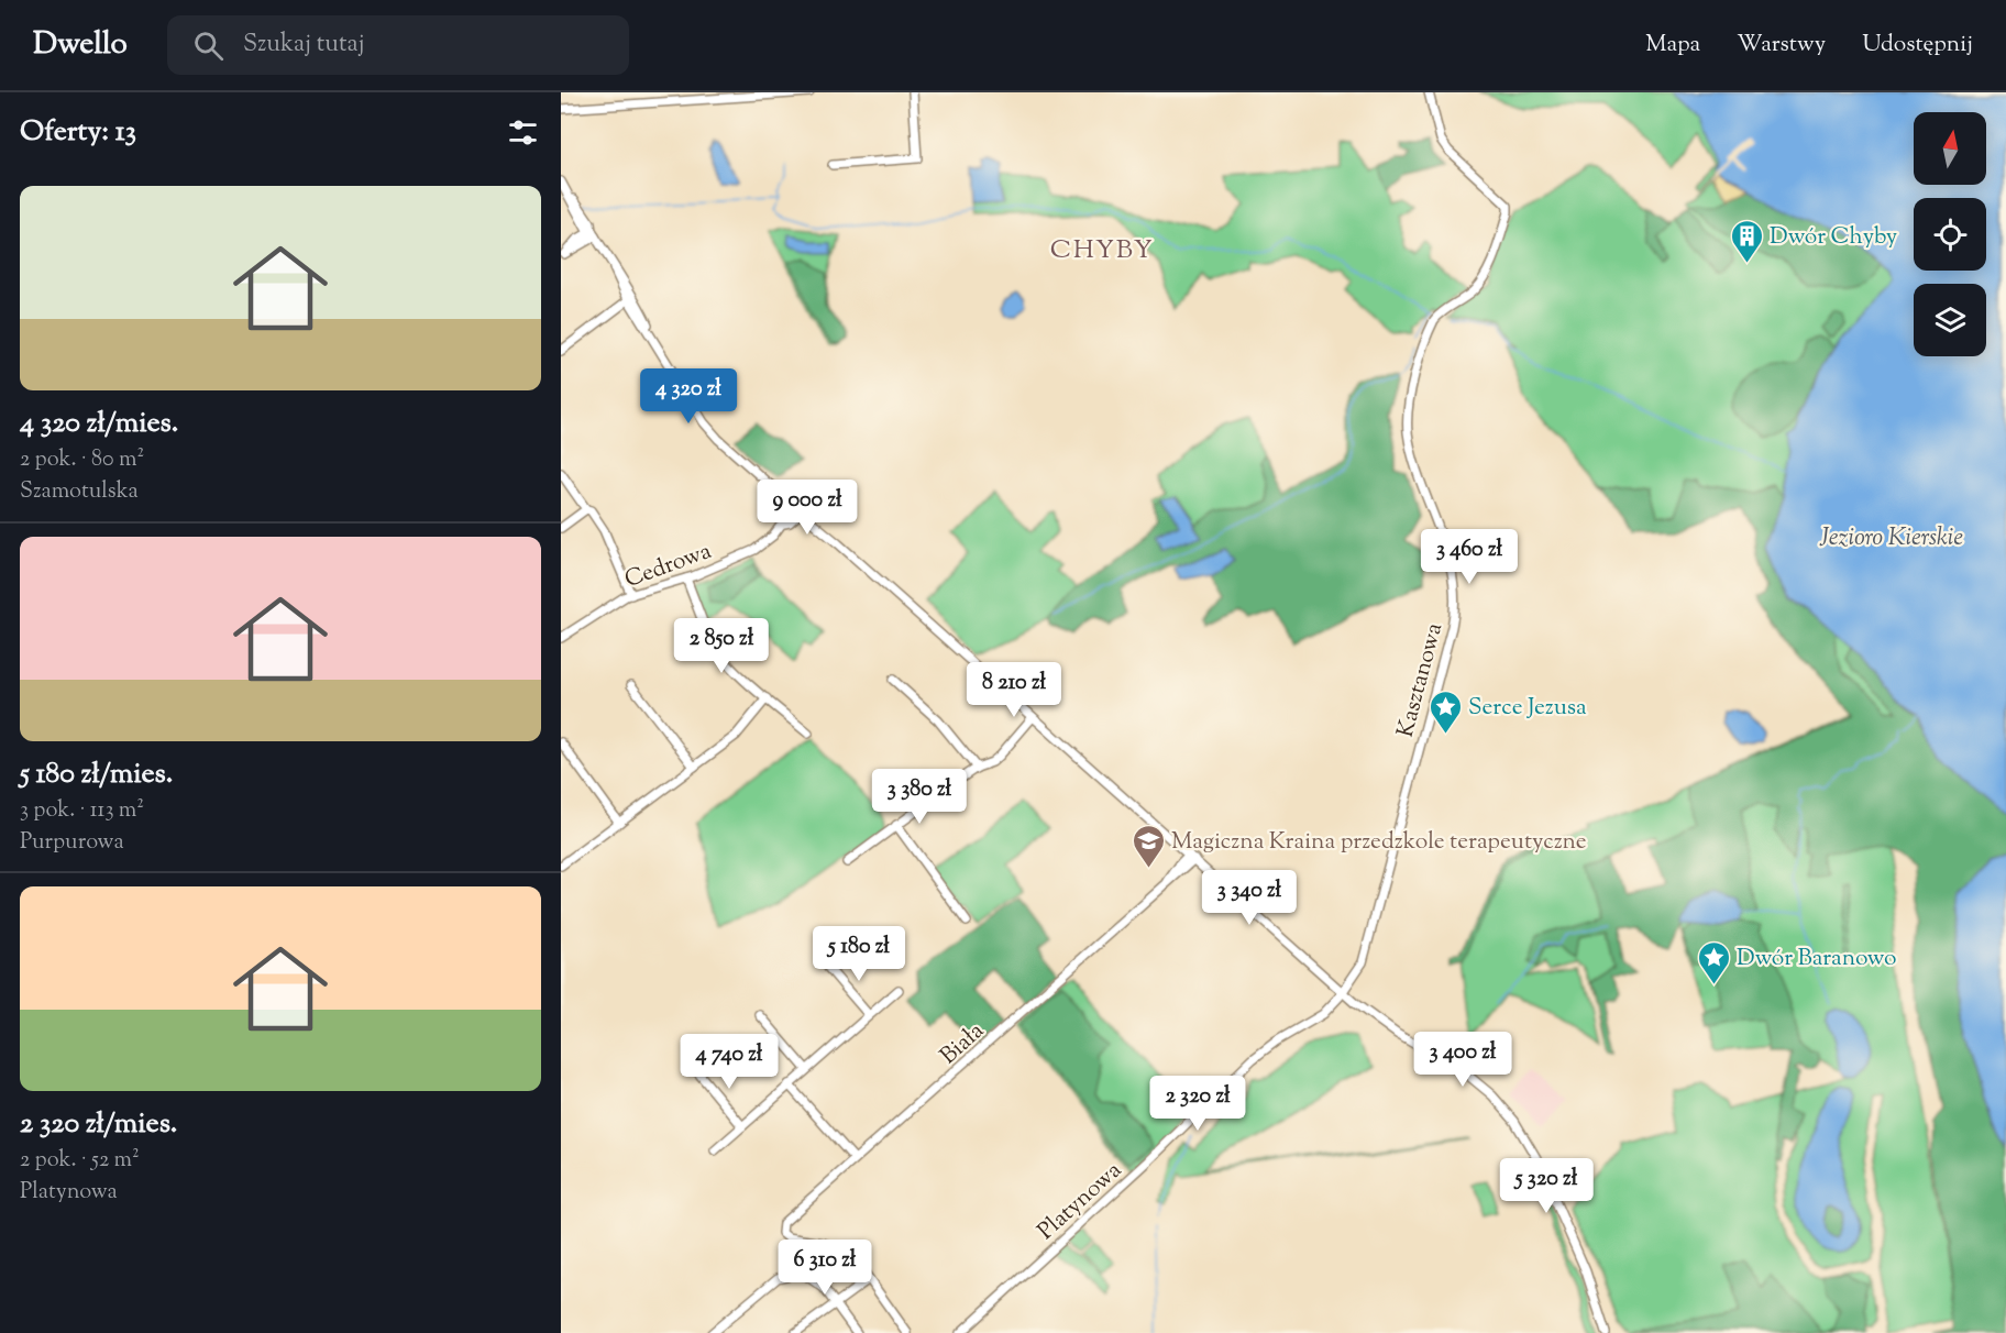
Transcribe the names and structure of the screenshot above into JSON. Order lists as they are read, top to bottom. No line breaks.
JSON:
{"streets":{"street":["Cedrowa","Kasztanowa","Biała","Platynowa"]},"crossings":[["Kasztanowa","Platynowa"]],"districts":["CHYBY"],"water":["Jezioro Kierskie"],"places":{"building":["Dwór Chyby"],"place":["Serce Jezusa","Dwór Baranowo"],"school or university":["Magiczna Kraina przedzkole terapeutyczne"]},"north":"top","page":{"header":"Dwello","search":"Szukaj tutaj","nav":["Mapa","Warstwy","Udostępnij"],"heading":"Oferty: 13","list":[{"name":"4 320 zł/mies.","note":"2 pok. · 80 m² · Szamotulska"},{"name":"5 180 zł/mies.","note":"3 pok. · 113 m² · Purpurowa"},{"name":"2 320 zł/mies.","note":"2 pok. · 52 m² · Platynowa"}],"price":["4 320 zł","9 000 zł","3 460 zł","2 850 zł","8 210 zł","3 380 zł","3 340 zł","5 180 zł","3 400 zł","4 740 zł","2 320 zł","5 320 zł","6 310 zł"]}}
